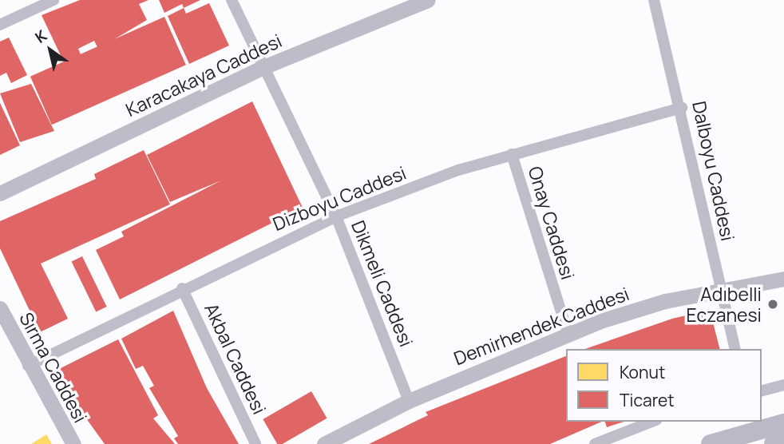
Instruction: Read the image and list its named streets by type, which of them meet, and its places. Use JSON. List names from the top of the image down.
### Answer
{
  "streets": {
    "street": [
      "Karacakaya Caddesi",
      "Dalboyu Caddesi",
      "Dizboyu Caddesi",
      "Onay Caddesi",
      "Dikmeli Caddesi",
      "Demirhendek Caddesi",
      "Akbal Caddesi",
      "Sırma Caddesi"
    ]
  },
  "crossings": [
    ["Karacakaya Caddesi", "Dikmeli Caddesi"],
    ["Dalboyu Caddesi", "Dizboyu Caddesi"],
    ["Dalboyu Caddesi", "Demirhendek Caddesi"],
    ["Dizboyu Caddesi", "Onay Caddesi"],
    ["Dizboyu Caddesi", "Dikmeli Caddesi"],
    ["Dizboyu Caddesi", "Akbal Caddesi"],
    ["Dizboyu Caddesi", "Sırma Caddesi"],
    ["Onay Caddesi", "Demirhendek Caddesi"],
    ["Dikmeli Caddesi", "Demirhendek Caddesi"]
  ],
  "places": ["Adıbelli Eczanesi"],
  "legend": ["Konut", "Ticaret"],
  "north": "top left"
}
